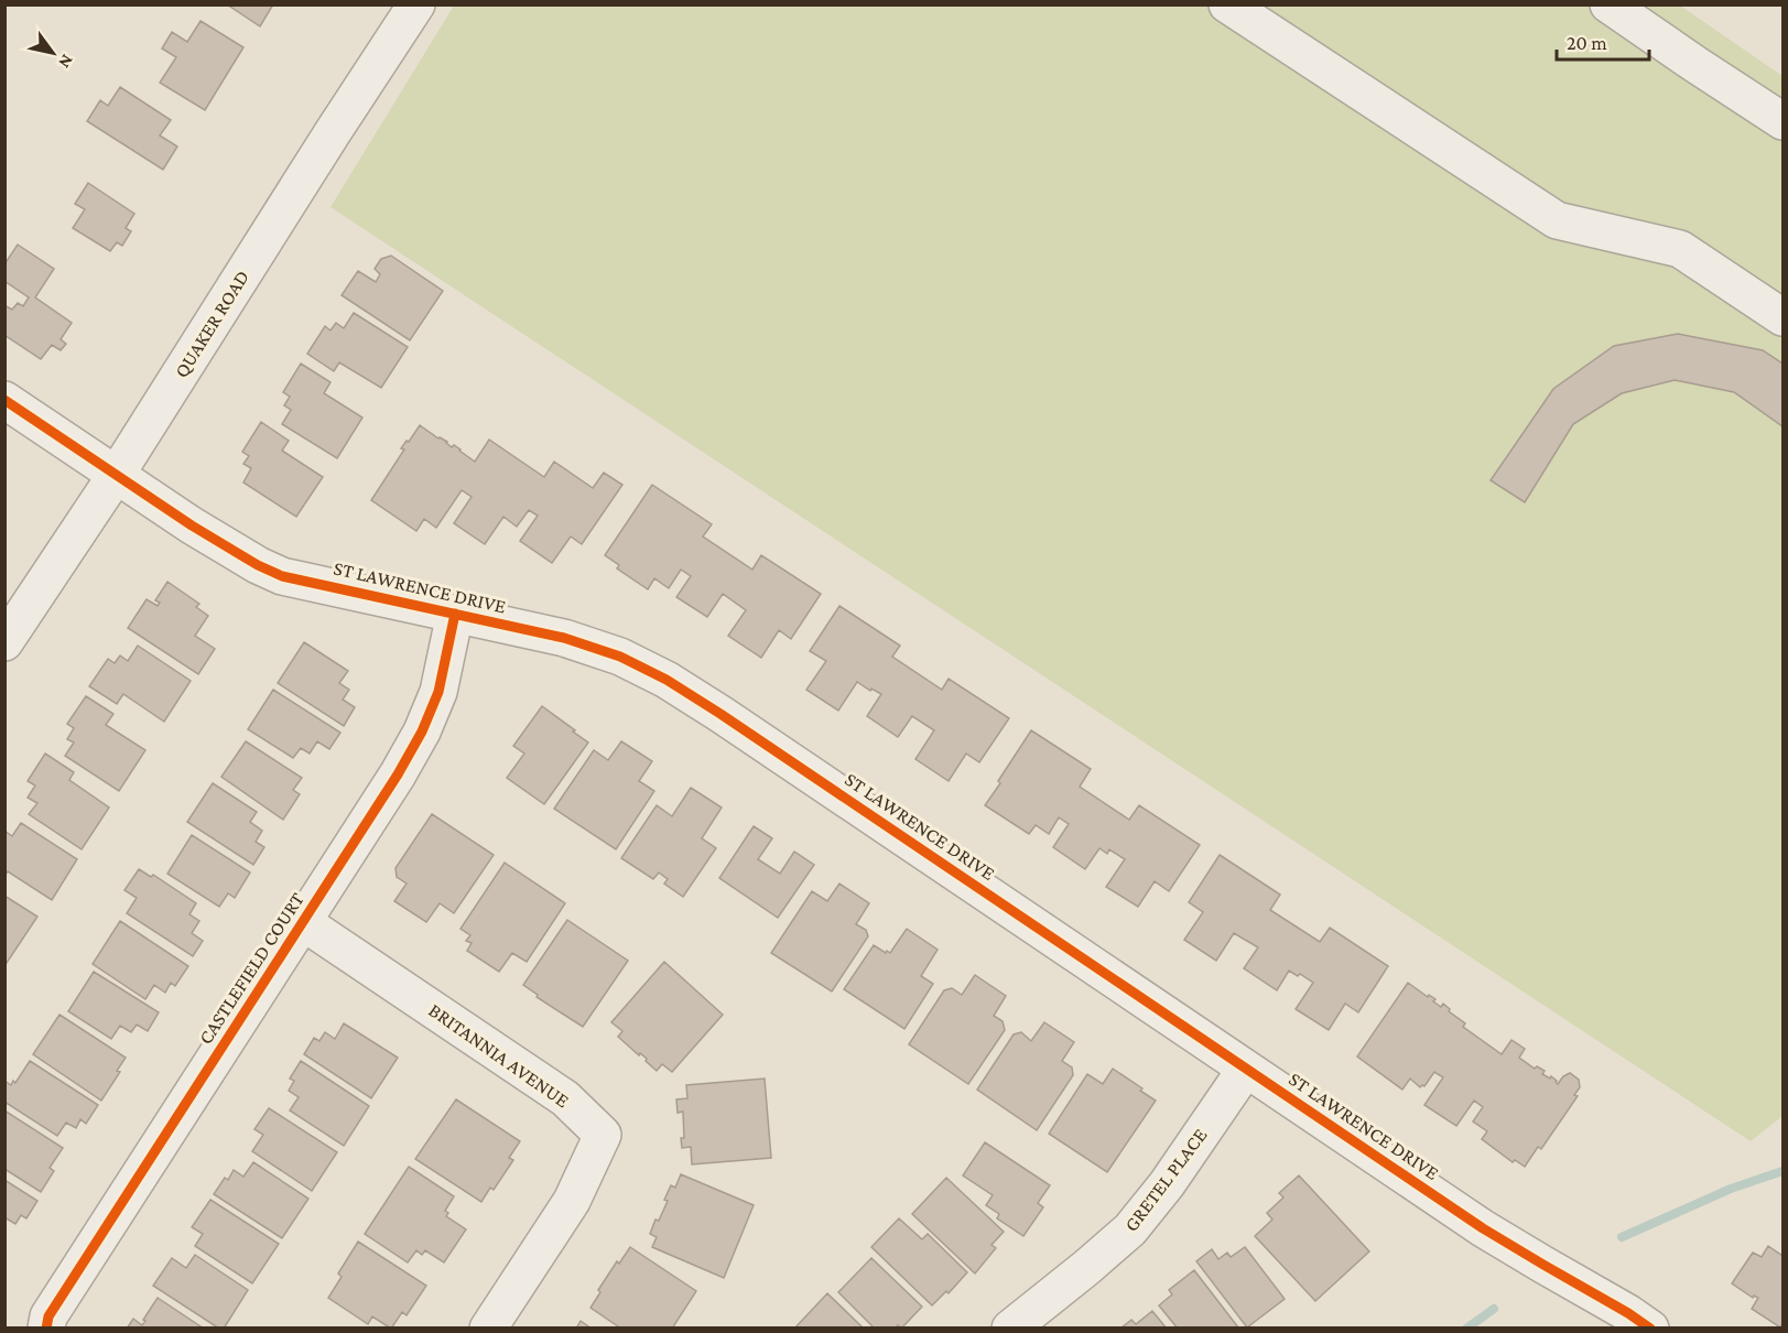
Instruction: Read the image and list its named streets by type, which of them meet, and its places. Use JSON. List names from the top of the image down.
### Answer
{
  "streets": {
    "street": [
      "QUAKER ROAD",
      "ST LAWRENCE DRIVE",
      "CASTLEFIELD COURT",
      "BRITANNIA AVENUE",
      "GRETEL PLACE"
    ]
  },
  "crossings": [
    ["QUAKER ROAD", "ST LAWRENCE DRIVE"],
    ["ST LAWRENCE DRIVE", "CASTLEFIELD COURT"],
    ["ST LAWRENCE DRIVE", "GRETEL PLACE"],
    ["CASTLEFIELD COURT", "BRITANNIA AVENUE"]
  ],
  "scale_bar": "20 m",
  "north": "bottom right"
}
